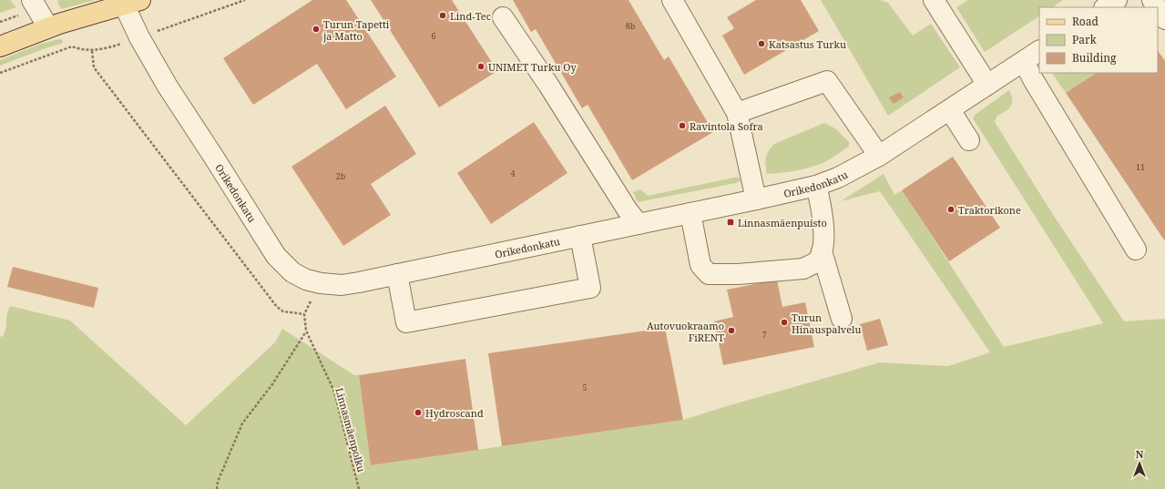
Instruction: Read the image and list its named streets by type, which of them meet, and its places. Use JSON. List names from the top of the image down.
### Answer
{
  "streets": {
    "street": ["Orikedonkatu"],
    "path": ["Linnasmäenpolku"]
  },
  "places": {
    "other": [
      "Lind-Tec",
      "Turun Tapetti ja Matto",
      "Katsastus Turku",
      "UNIMET Turku Oy",
      "Ravintola Sofra",
      "Traktorikone",
      "Turun Hinauspalvelu",
      "Autovuokraamo FiRENT",
      "Hydroscand"
    ],
    "transit": ["Linnasmäenpuisto"]
  },
  "house_numbers": [
    "8b",
    "6",
    "11",
    "4",
    "2b",
    "7",
    "5"
  ],
  "legend": ["Road", "Park", "Building"],
  "north": "top"
}
